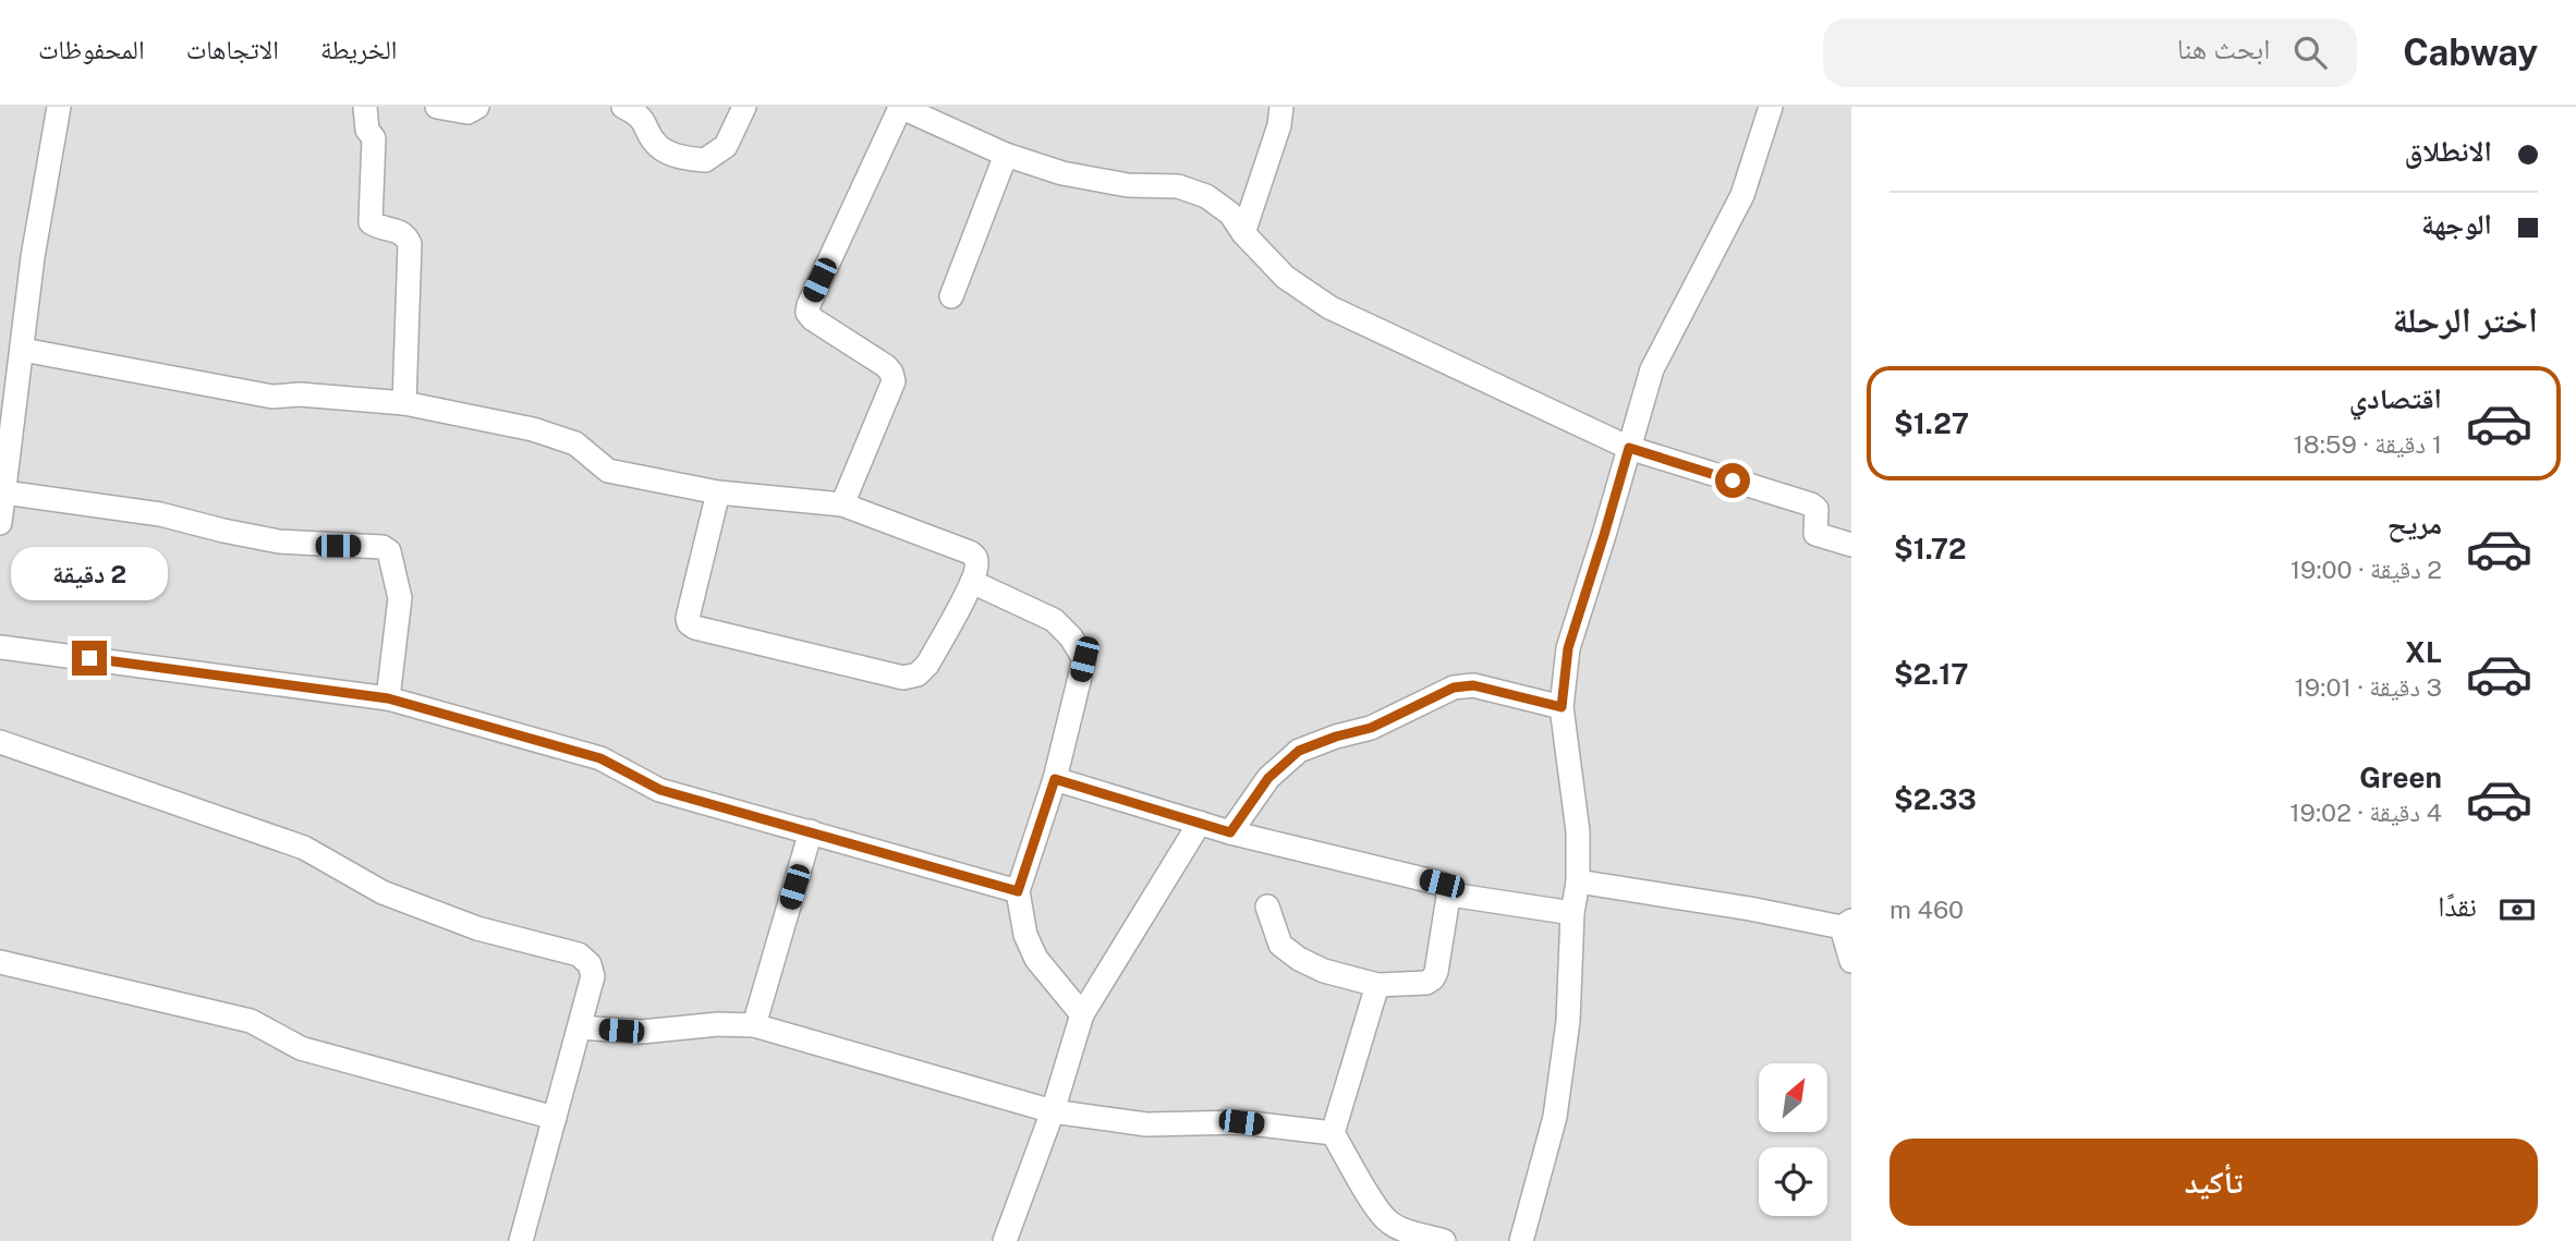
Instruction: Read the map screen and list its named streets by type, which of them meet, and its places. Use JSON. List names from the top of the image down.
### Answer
{
  "north": "top right",
  "page": {
    "header": "Cabway",
    "search": "ابحث هنا",
    "nav": ["الخريطة", "الاتجاهات", "المحفوظات"],
    "banner": ["الانطلاق", "الوجهة"],
    "heading": "اختر الرحلة",
    "list": [
      {
        "name": "اقتصادي",
        "note": "1 دقيقة · 18:59",
        "value": "$1.27"
      },
      {
        "name": "مريح",
        "note": "2 دقيقة · 19:00",
        "value": "$1.72"
      },
      {
        "name": "XL",
        "note": "3 دقيقة · 19:01",
        "value": "$2.17"
      },
      {
        "name": "Green",
        "note": "4 دقيقة · 19:02",
        "value": "$2.33"
      }
    ],
    "bubble": "2 دقيقة",
    "pay": ["نقدًا", "460 m"],
    "buttons": "تأكيد"
  }
}
